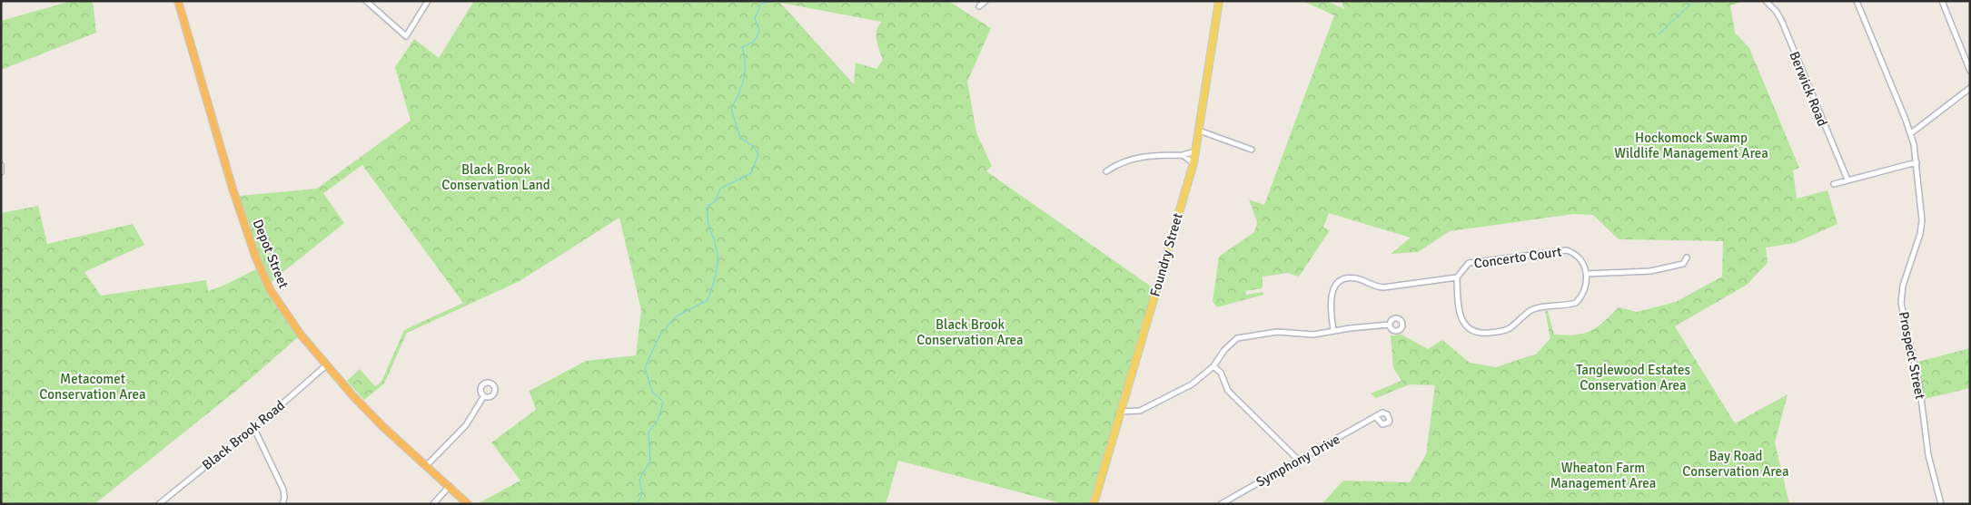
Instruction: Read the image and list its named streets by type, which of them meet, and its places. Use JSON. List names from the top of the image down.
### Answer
{
  "streets": {
    "highway": ["Depot Street"],
    "main road": ["Foundry Street"],
    "street": [
      "Berwick Road",
      "Concerto Court",
      "Prospect Street",
      "Black Brook Road",
      "Symphony Drive"
    ]
  },
  "crossings": [
    ["Depot Street", "Black Brook Road"]
  ],
  "parks": [
    "Hockomock Swamp Wildlife Management Area",
    "Black Brook Conservation Land",
    "Black Brook Conservation Area",
    "Tanglewood Estates Conservation Area",
    "Metacomet Conservation Area",
    "Bay Road Conservation Area",
    "Wheaton Farm Management Area"
  ]
}
